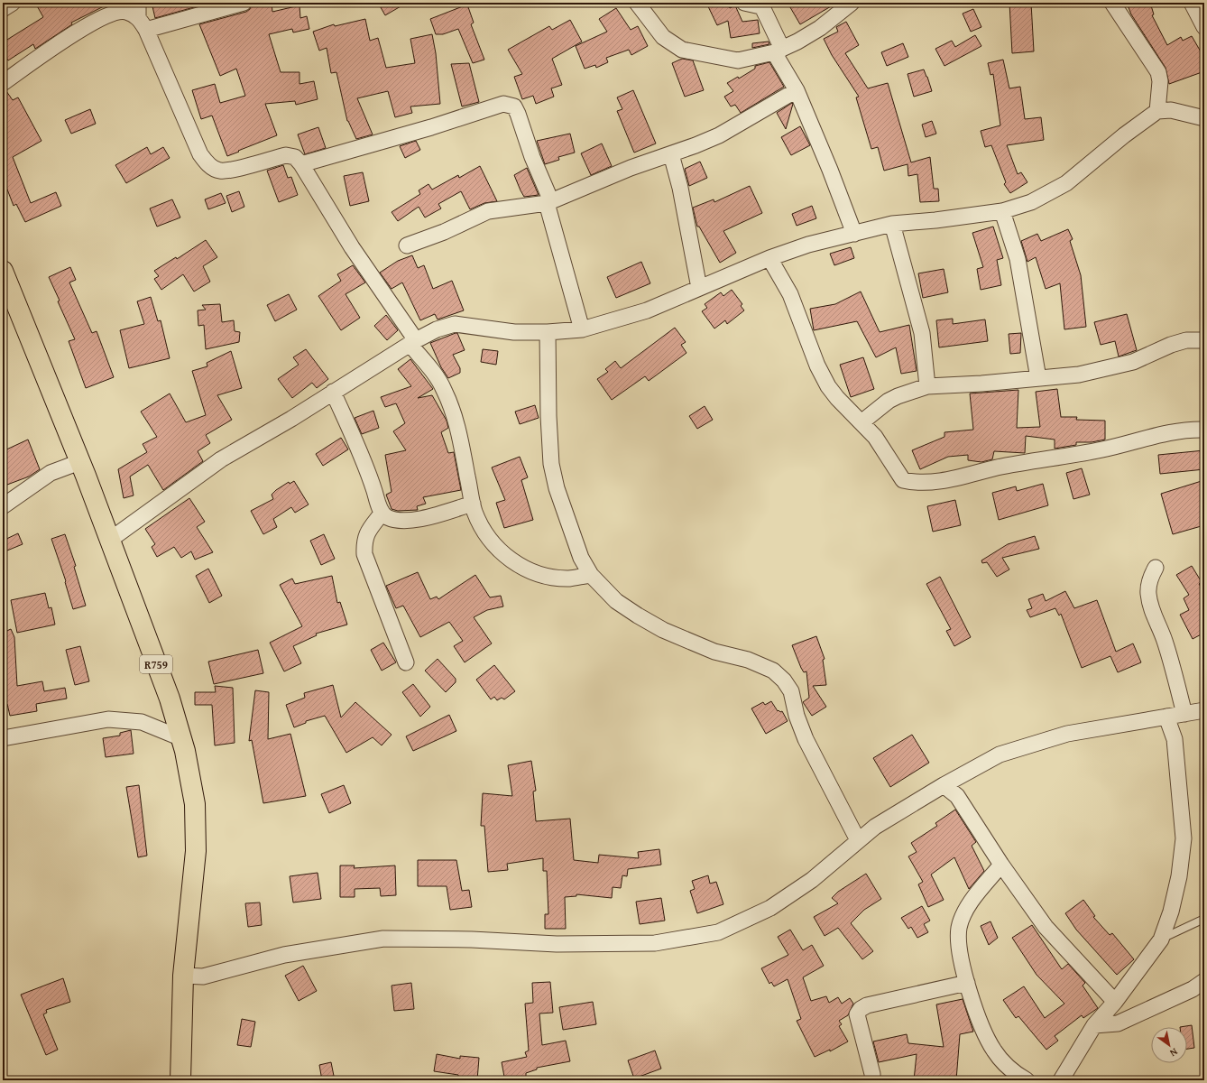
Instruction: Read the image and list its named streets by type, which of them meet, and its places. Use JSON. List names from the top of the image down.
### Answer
{
  "streets": {
    "main road": ["R759"]
  },
  "north": "bottom right"
}
